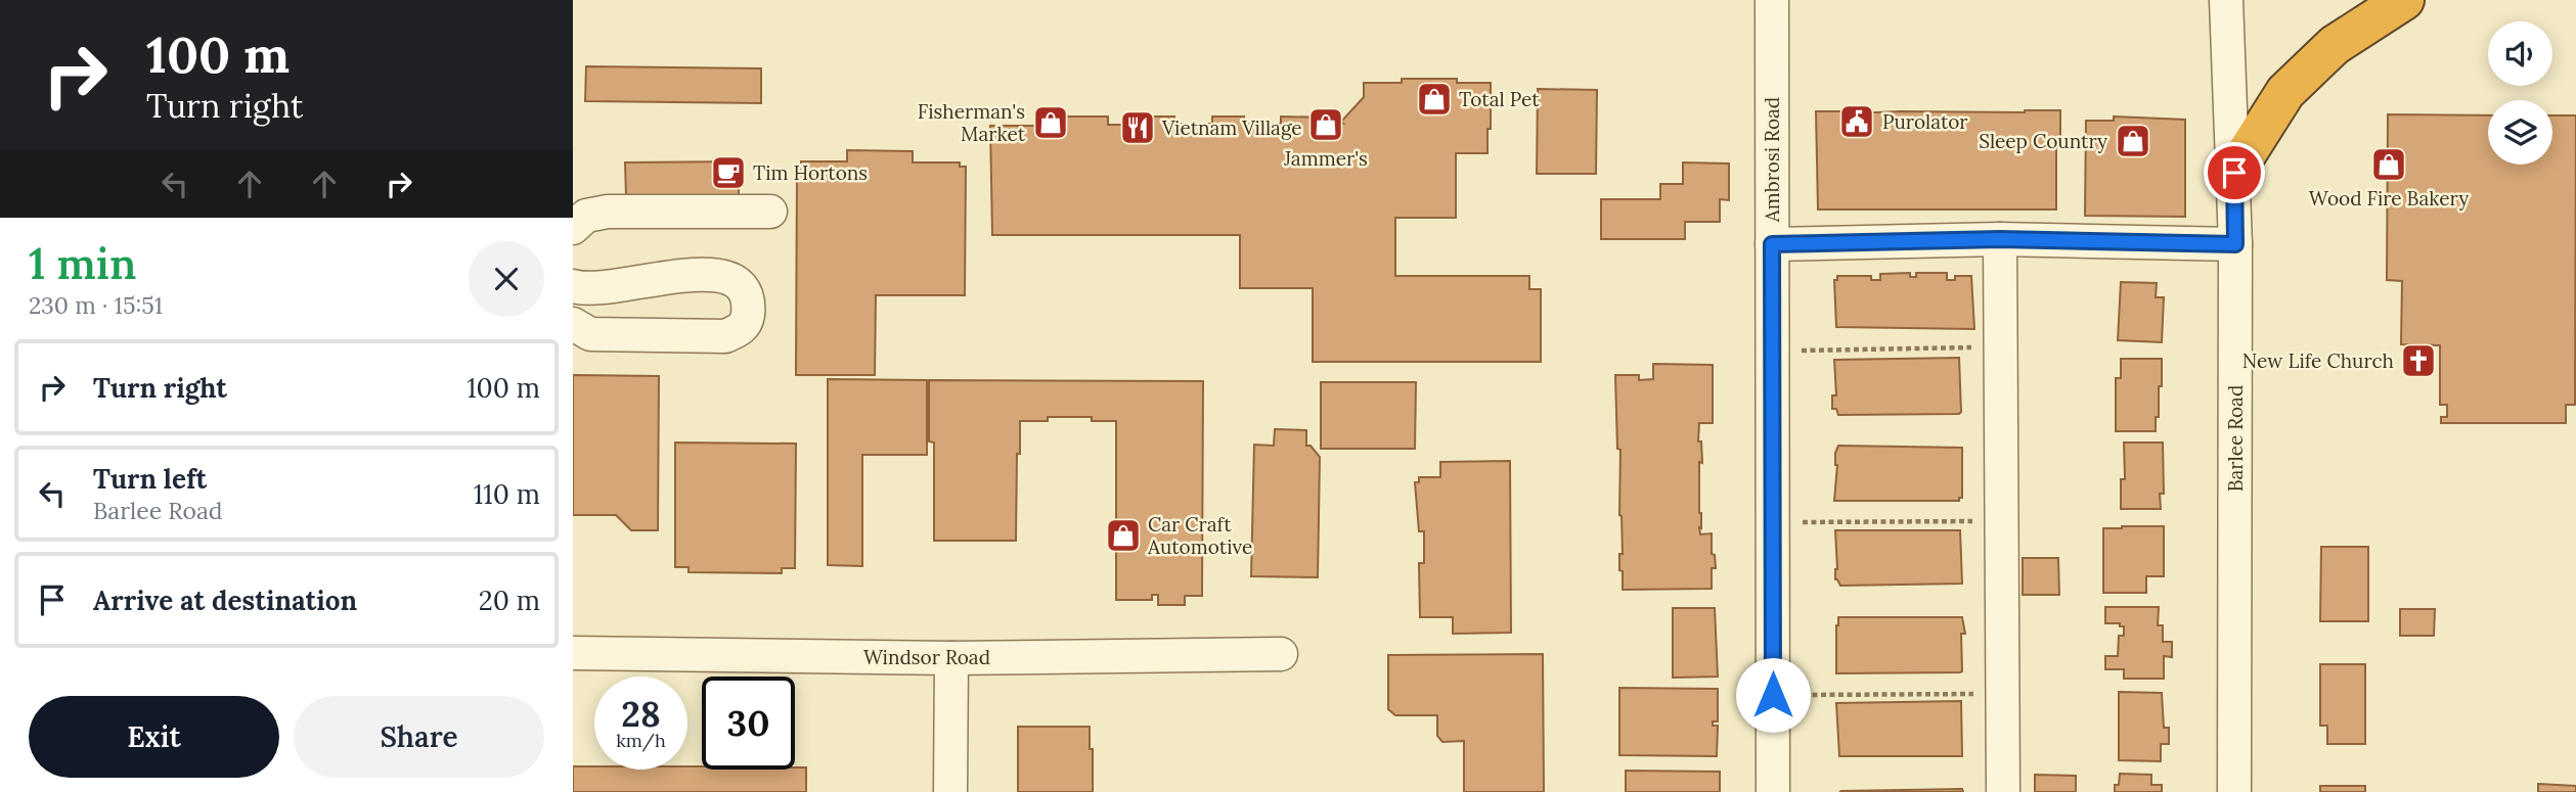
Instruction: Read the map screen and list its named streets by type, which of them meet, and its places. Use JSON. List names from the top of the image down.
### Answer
{
  "streets": {
    "street": ["Ambrosi Road", "Barlee Road", "Windsor Road"]
  },
  "places": {
    "shop": [
      "Total Pet",
      "Fisherman's Market",
      "Jammer's",
      "Sleep Country",
      "Wood Fire Bakery",
      "Car Craft Automotive"
    ],
    "public building": ["Purolator"],
    "restaurant": ["Vietnam Village"],
    "cafe": ["Tim Hortons"],
    "church": ["New Life Church"]
  },
  "page": {
    "turn": ["100 m", "Turn right"],
    "heading": ["1 min", "230 m · 15:51"],
    "list": [
      {
        "name": "Turn right",
        "value": "100 m"
      },
      {
        "name": "Turn left",
        "note": "Barlee Road",
        "value": "110 m"
      },
      {
        "name": "Arrive at destination",
        "value": "20 m"
      }
    ],
    "speed": "28 km/h",
    "limit": "30",
    "buttons": ["Exit", "Share"]
  }
}
